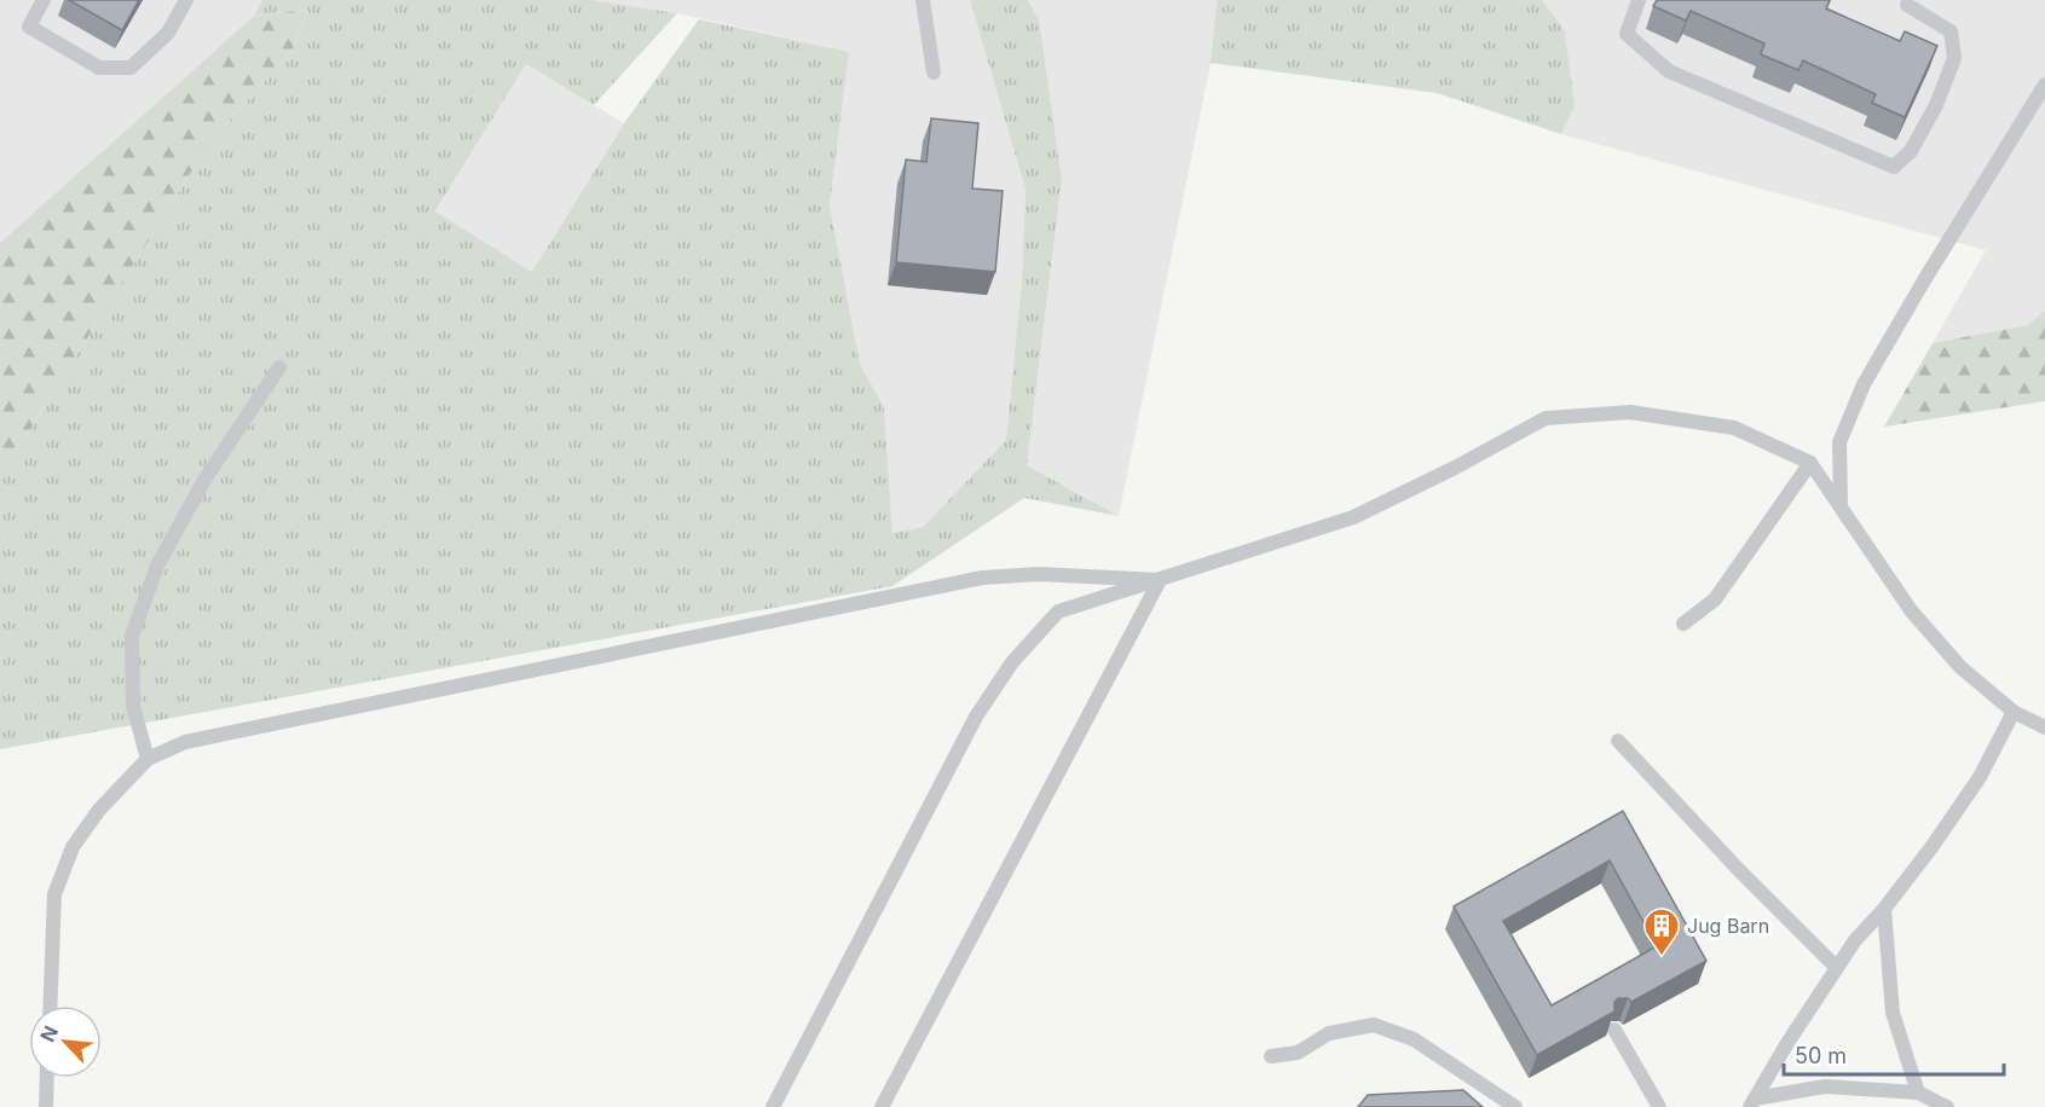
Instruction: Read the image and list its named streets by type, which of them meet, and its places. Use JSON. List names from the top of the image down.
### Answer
{
  "places": {
    "building": ["Jug Barn"]
  },
  "scale_bar": "50 m",
  "north": "top left"
}
